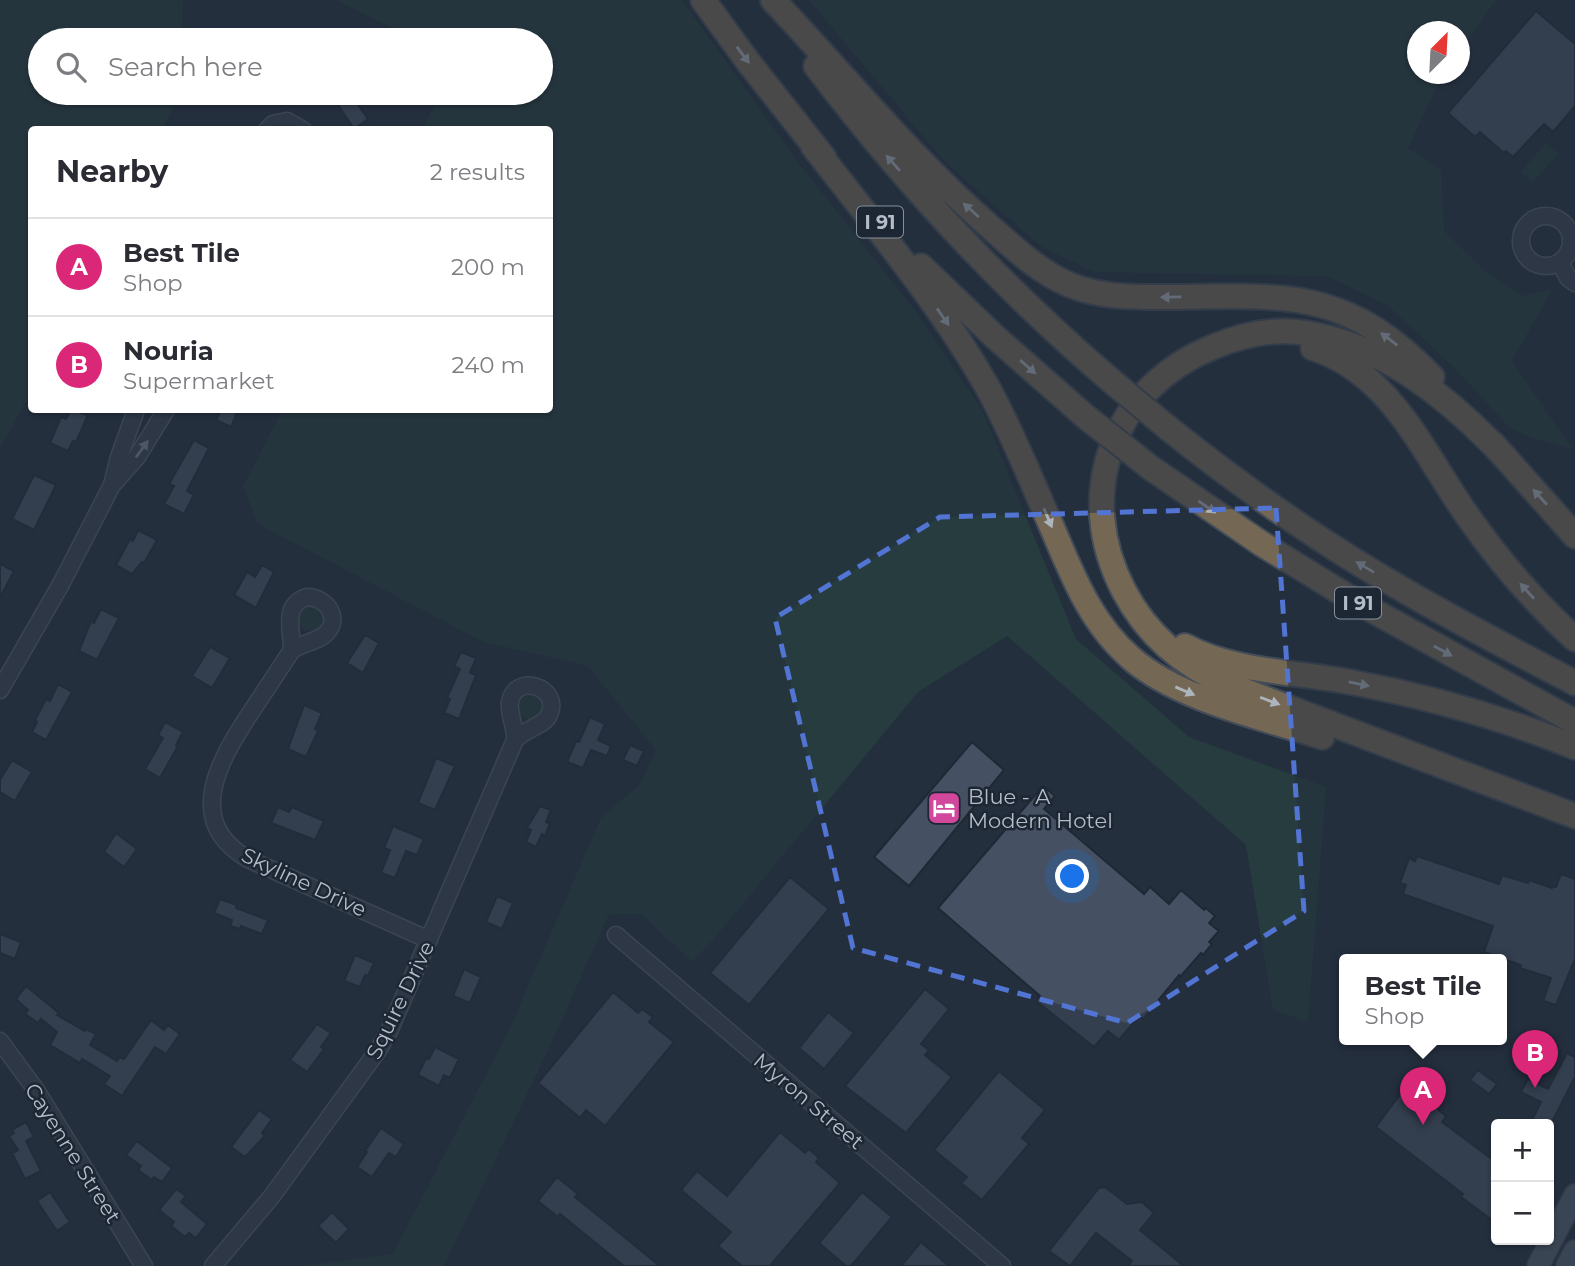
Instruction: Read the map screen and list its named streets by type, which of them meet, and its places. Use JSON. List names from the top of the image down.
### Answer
{
  "streets": {
    "highway": ["I 91"],
    "street": [
      "Skyline Drive",
      "Squire Drive",
      "Myron Street",
      "Cayenne Street"
    ]
  },
  "crossings": [
    ["Skyline Drive", "Squire Drive"]
  ],
  "places": {
    "hotel": ["Blue - A Modern Hotel"]
  },
  "north": "top right",
  "page": {
    "search": "Search here",
    "heading": ["Nearby", "2 results"],
    "list": [
      {
        "mark": "A",
        "name": "Best Tile",
        "note": "Shop",
        "value": "200 m"
      },
      {
        "mark": "B",
        "name": "Nouria",
        "note": "Supermarket",
        "value": "240 m"
      }
    ],
    "popup": ["Best Tile", "Shop"],
    "pins": ["B", "A"],
    "map_buttons": ["+", "−"]
  }
}
